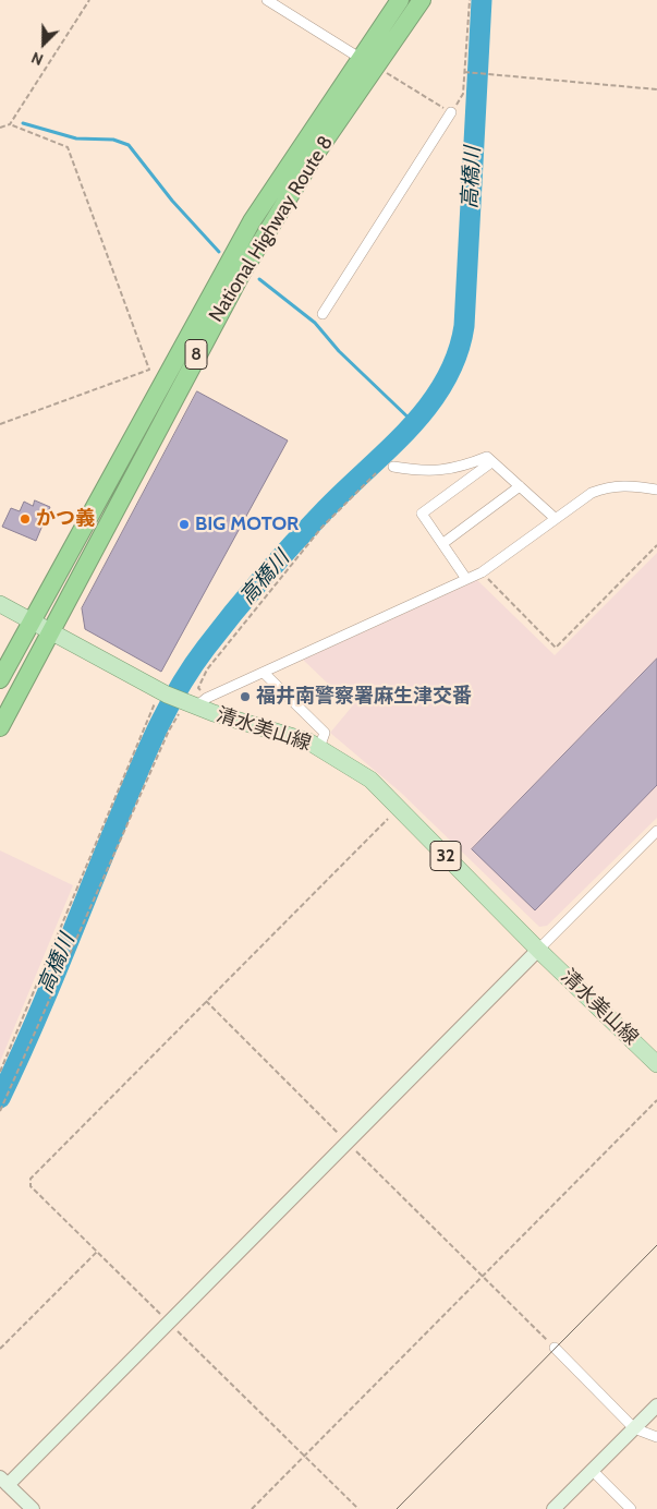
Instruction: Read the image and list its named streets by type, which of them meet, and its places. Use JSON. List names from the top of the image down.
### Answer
{
  "streets": {
    "highway": ["National Highway Route 8", "8"],
    "main road": ["清水美山線", "32"]
  },
  "crossings": [
    ["National Highway Route 8", "清水美山線"]
  ],
  "water": ["高橋川"],
  "places": ["かつ義", "BIG MOTOR", "福井南警察署麻生津交番"],
  "north": "bottom left"
}
